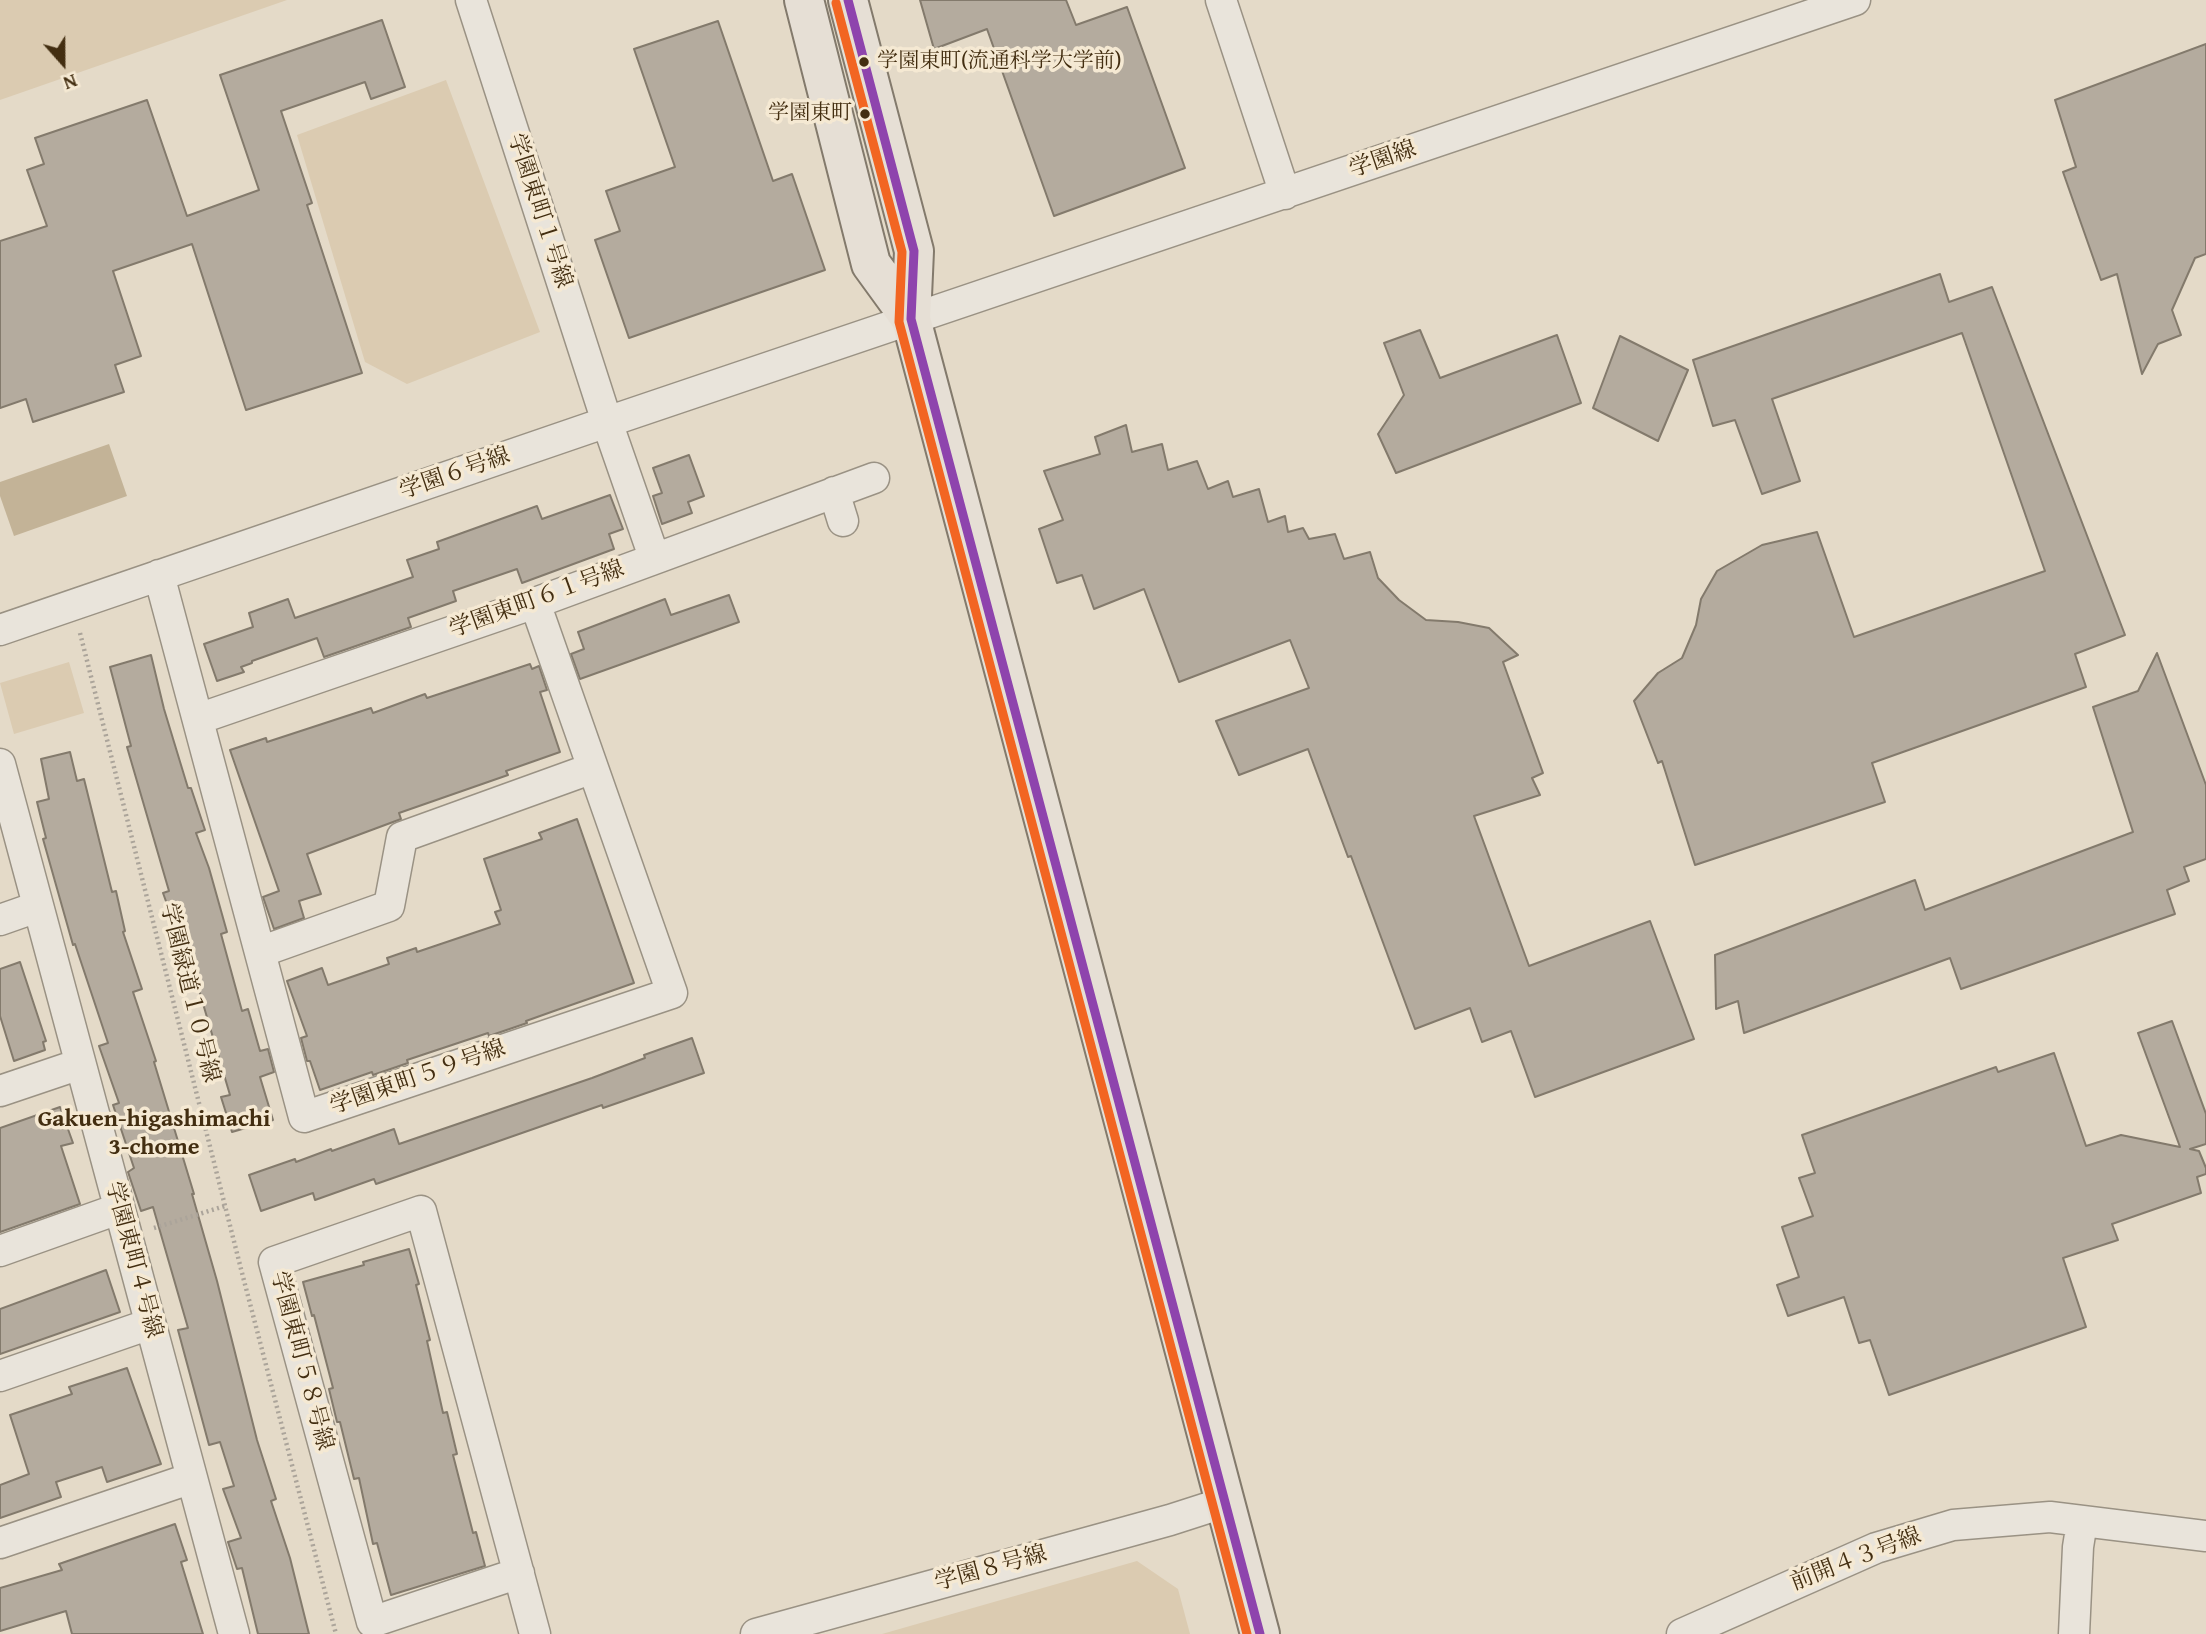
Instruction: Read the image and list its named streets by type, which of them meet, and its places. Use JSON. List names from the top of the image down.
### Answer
{
  "streets": {
    "street": [
      "学園線",
      "学園東町１号線",
      "学園６号線",
      "学園東町６１号線",
      "学園東町５９号線",
      "学園東町４号線",
      "学園東町５８号線",
      "前開４３号線",
      "学園８号線"
    ],
    "path": ["学園緑道１０号線"]
  },
  "crossings": [
    ["学園線", "学園６号線"],
    ["学園東町１号線", "学園６号線"],
    ["学園東町１号線", "学園東町６１号線"],
    ["学園６号線", "学園緑道１０号線"],
    ["学園６号線", "学園東町５９号線"],
    ["学園東町６１号線", "学園東町５９号線"]
  ],
  "districts": ["Gakuen-higashimachi 3-chome"],
  "places": ["学園東町(流通科学大学前)", "学園東町"],
  "north": "bottom"
}
